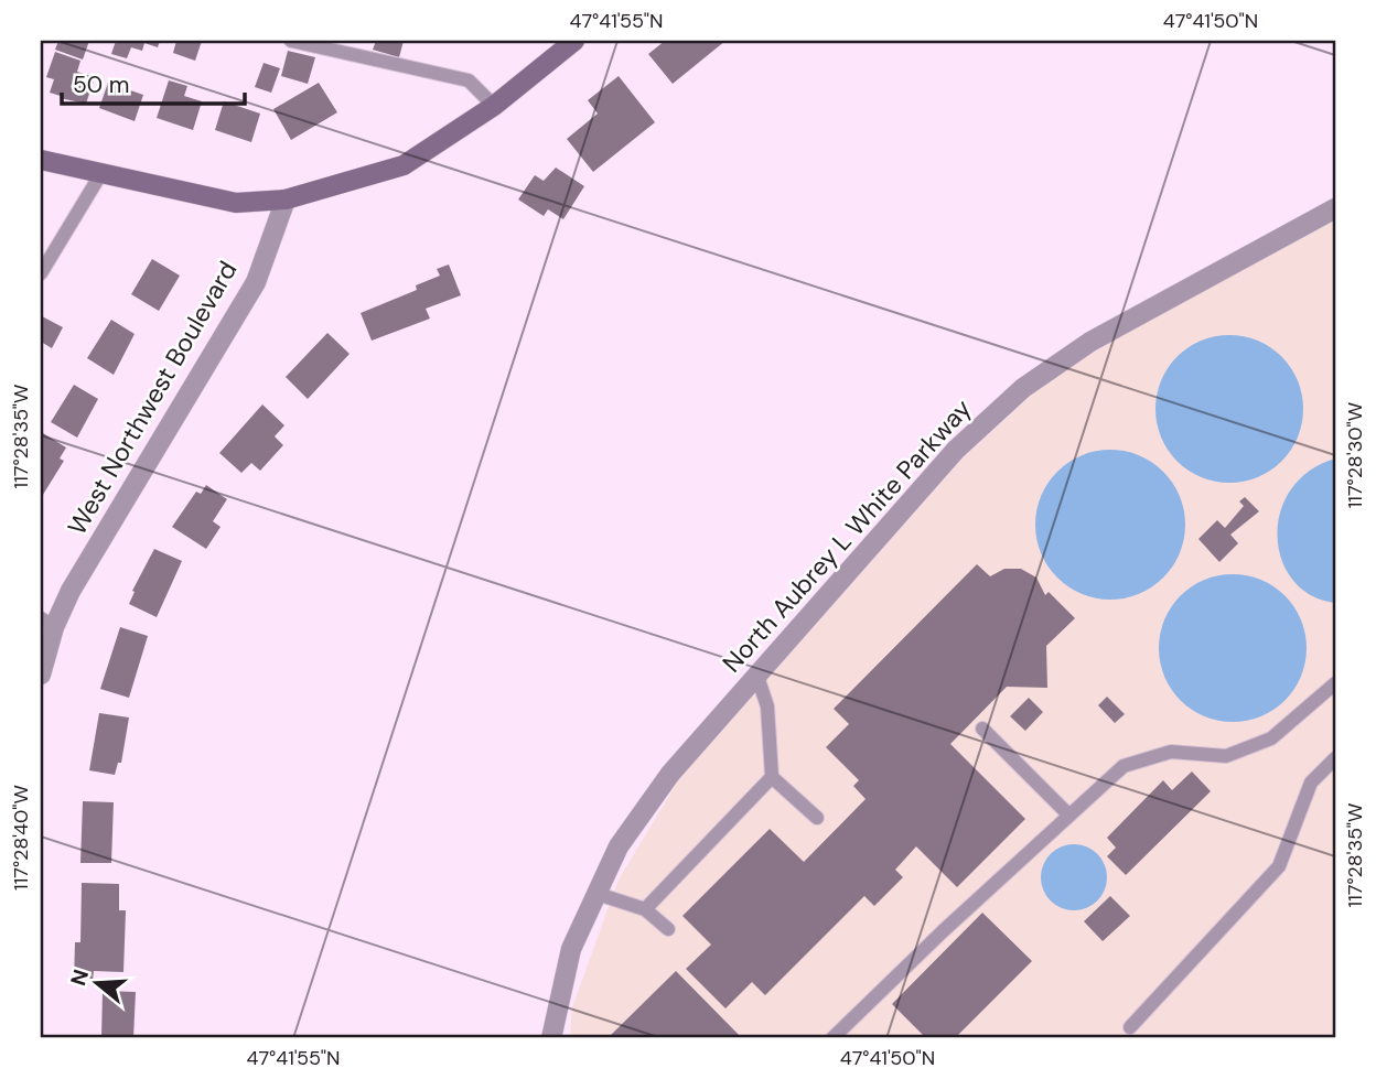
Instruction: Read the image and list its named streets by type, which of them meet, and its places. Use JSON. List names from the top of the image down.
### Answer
{
  "streets": {
    "street": ["West Northwest Boulevard", "North Aubrey L White Parkway"]
  },
  "scale_bar": "50 m",
  "north": "left",
  "coordinates": [
    "47°41'55\"N",
    "47°41'50\"N",
    "117°28'35\"W",
    "117°28'30\"W",
    "117°28'40\"W"
  ]
}
